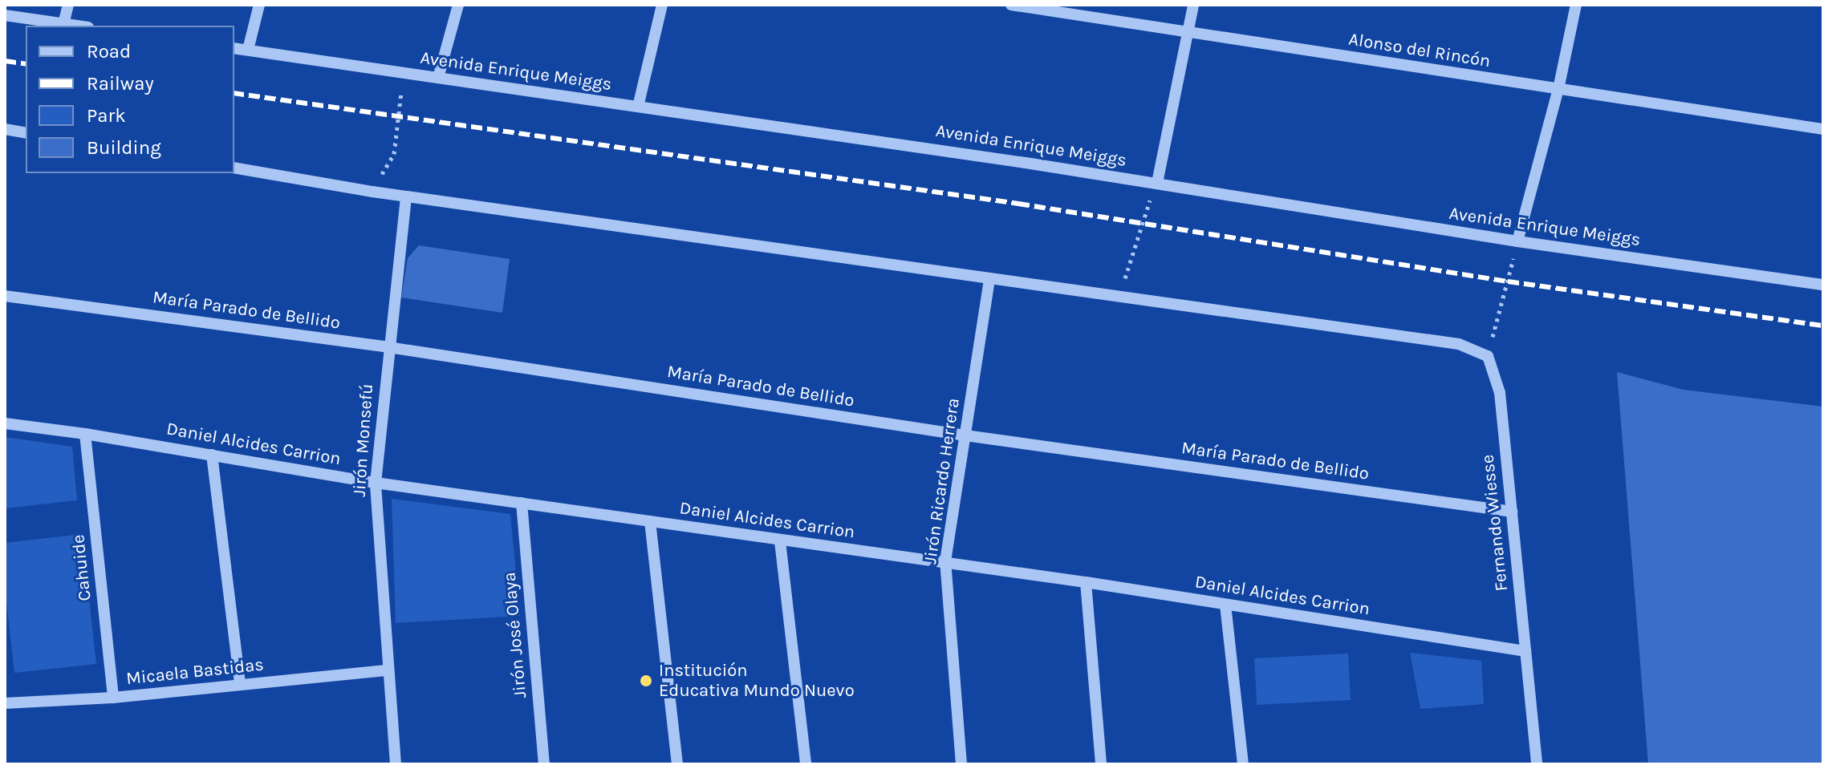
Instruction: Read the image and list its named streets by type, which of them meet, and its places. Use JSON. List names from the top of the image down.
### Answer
{
  "streets": {
    "street": [
      "Alonso del Rincón",
      "Avenida Enrique Meiggs",
      "María Parado de Bellido",
      "Jirón Monsefú",
      "Daniel Alcides Carrion",
      "Jirón Ricardo Herrera",
      "Fernando Wiesse",
      "Cahuide",
      "Jirón José Olaya",
      "Micaela Bastidas"
    ]
  },
  "crossings": [
    ["María Parado de Bellido", "Jirón Monsefú"],
    ["María Parado de Bellido", "Jirón Ricardo Herrera"],
    ["María Parado de Bellido", "Fernando Wiesse"],
    ["Jirón Monsefú", "Daniel Alcides Carrion"],
    ["Jirón Monsefú", "Micaela Bastidas"],
    ["Daniel Alcides Carrion", "Jirón Ricardo Herrera"],
    ["Daniel Alcides Carrion", "Fernando Wiesse"],
    ["Daniel Alcides Carrion", "Cahuide"],
    ["Daniel Alcides Carrion", "Jirón José Olaya"],
    ["Cahuide", "Micaela Bastidas"]
  ],
  "places": ["Institución Educativa Mundo Nuevo"],
  "legend": [
    "Road",
    "Railway",
    "Park",
    "Building"
  ]
}
